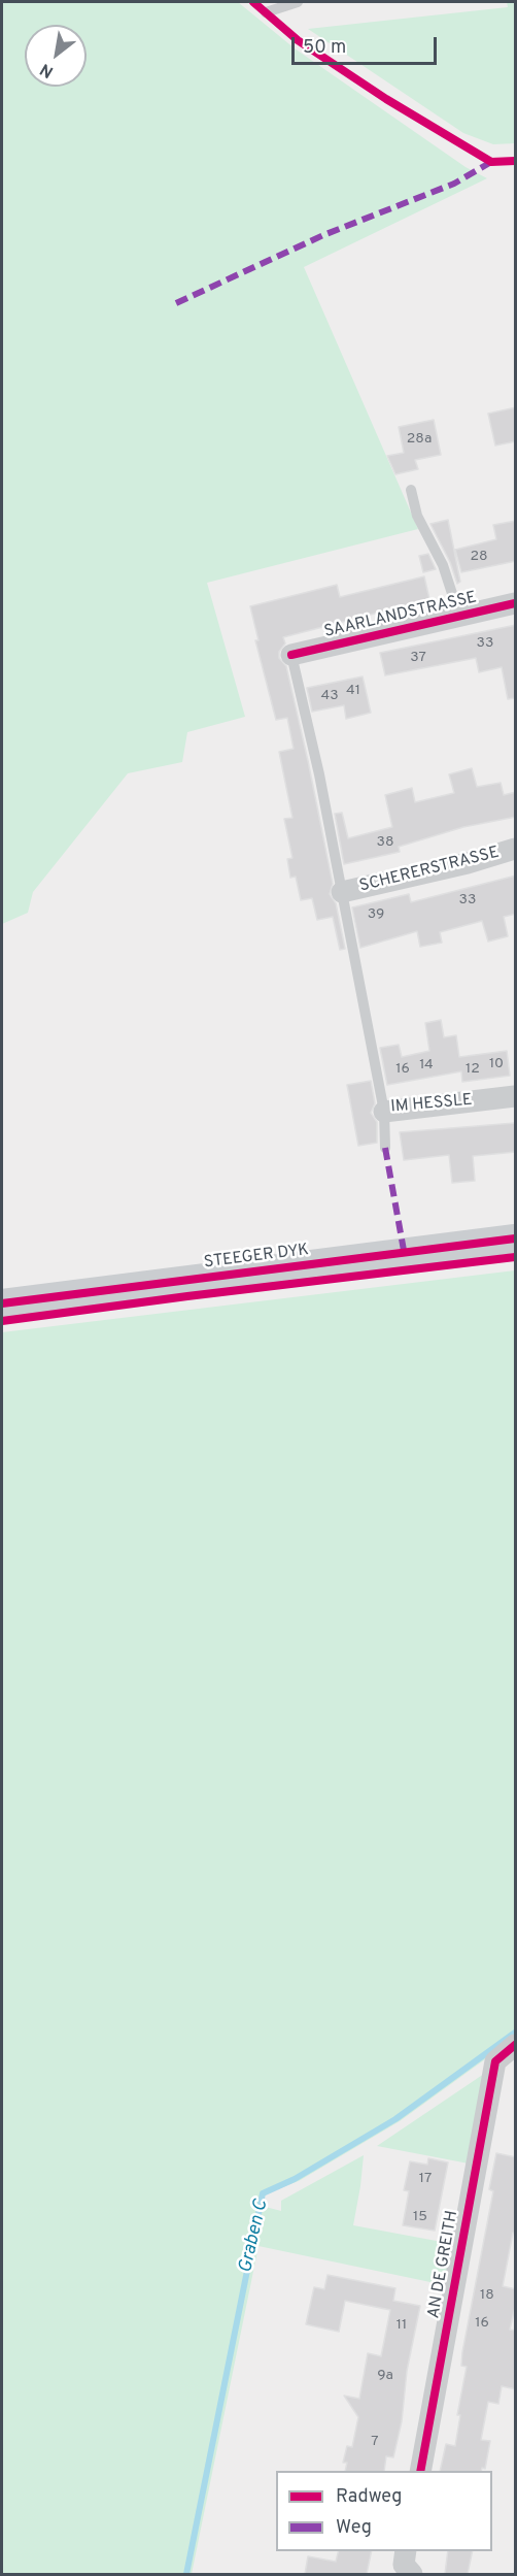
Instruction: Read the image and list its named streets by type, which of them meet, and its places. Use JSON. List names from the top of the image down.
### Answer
{
  "streets": {
    "street": [
      "SAARLANDSTRASSE",
      "SCHERERSTRASSE",
      "IM HESSLE",
      "STEEGER DYK",
      "AN DE GREITH"
    ]
  },
  "crossings": [
    ["SAARLANDSTRASSE", "SCHERERSTRASSE"],
    ["SCHERERSTRASSE", "IM HESSLE"]
  ],
  "water": ["Graben C"],
  "house_numbers": [
    "28a",
    "28",
    "33",
    "37",
    "41",
    "43",
    "38",
    "33",
    "39",
    "10",
    "14",
    "16",
    "12",
    "17",
    "15",
    "18",
    "16",
    "11",
    "9a",
    "7"
  ],
  "legend": ["Radweg", "Weg"],
  "scale_bar": "50 m",
  "north": "bottom left"
}
